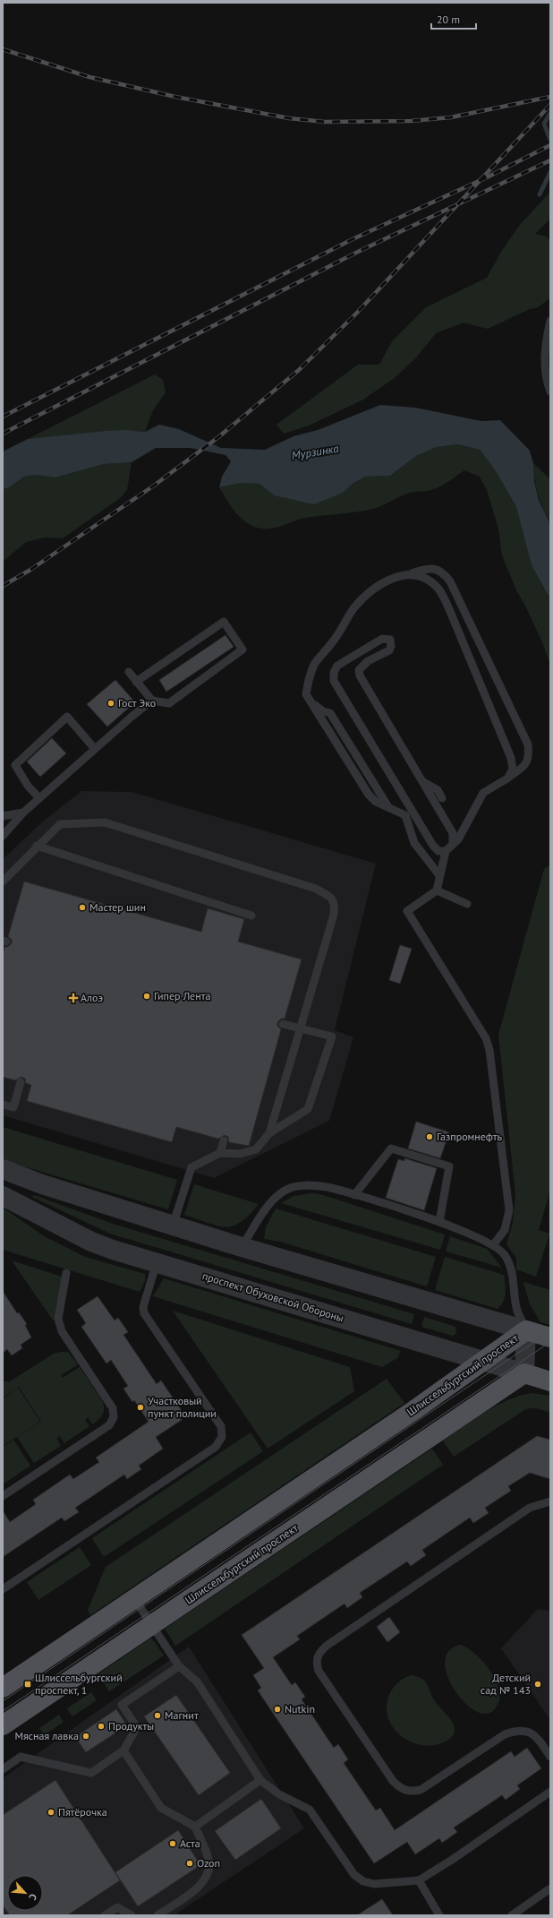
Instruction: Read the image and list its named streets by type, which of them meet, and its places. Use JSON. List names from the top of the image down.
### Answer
{
  "streets": {
    "main road": ["проспект Обуховской Обороны", "Шлиссельбургский проспект"]
  },
  "crossings": [
    ["проспект Обуховской Обороны", "Шлиссельбургский проспект"]
  ],
  "water": ["Мурзинка"],
  "places": {
    "other": [
      "Гост Эко",
      "Мастер шин",
      "Гипер Лента",
      "Газпромнефть",
      "Участковый пункт полиции",
      "Детский сад № 143",
      "Nutkin",
      "Магнит",
      "Продукты",
      "Мясная лавка",
      "Пятёрочка",
      "Аста",
      "Ozon"
    ],
    "health": ["Алоэ"],
    "transit": ["Шлиссельбургский проспект, 1"]
  },
  "scale_bar": "20 m",
  "north": "bottom right"
}
